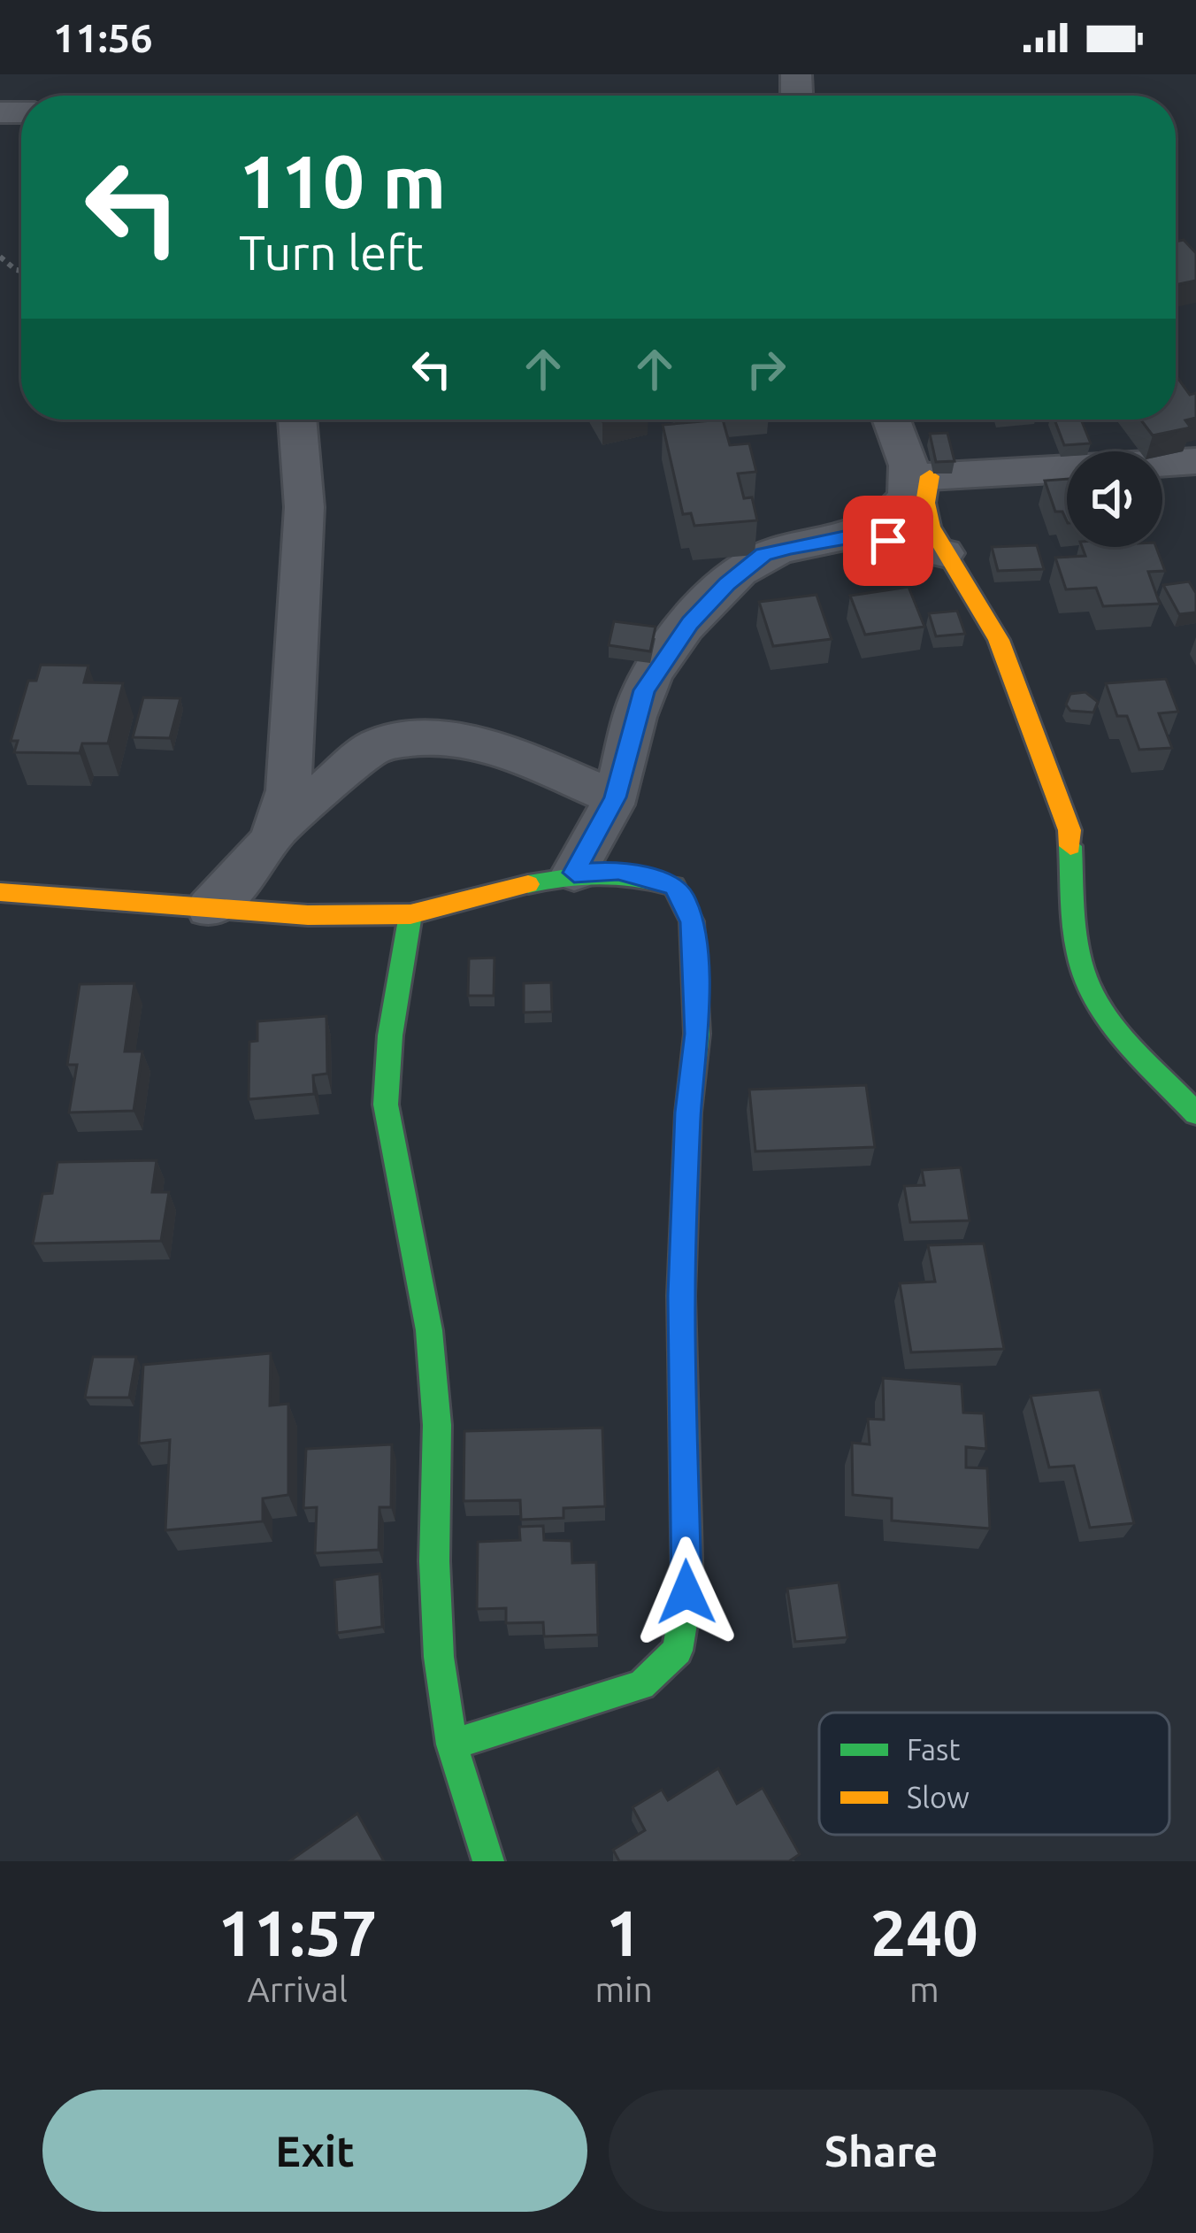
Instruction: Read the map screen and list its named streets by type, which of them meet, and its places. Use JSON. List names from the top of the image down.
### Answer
{
  "legend": ["Fast", "Slow"],
  "page": {
    "status": "11:56",
    "turn": ["110 m", "Turn left"],
    "eta": [
      "11:57",
      "Arrival",
      "1",
      "min",
      "240",
      "m"
    ],
    "buttons": ["Exit", "Share"]
  }
}
